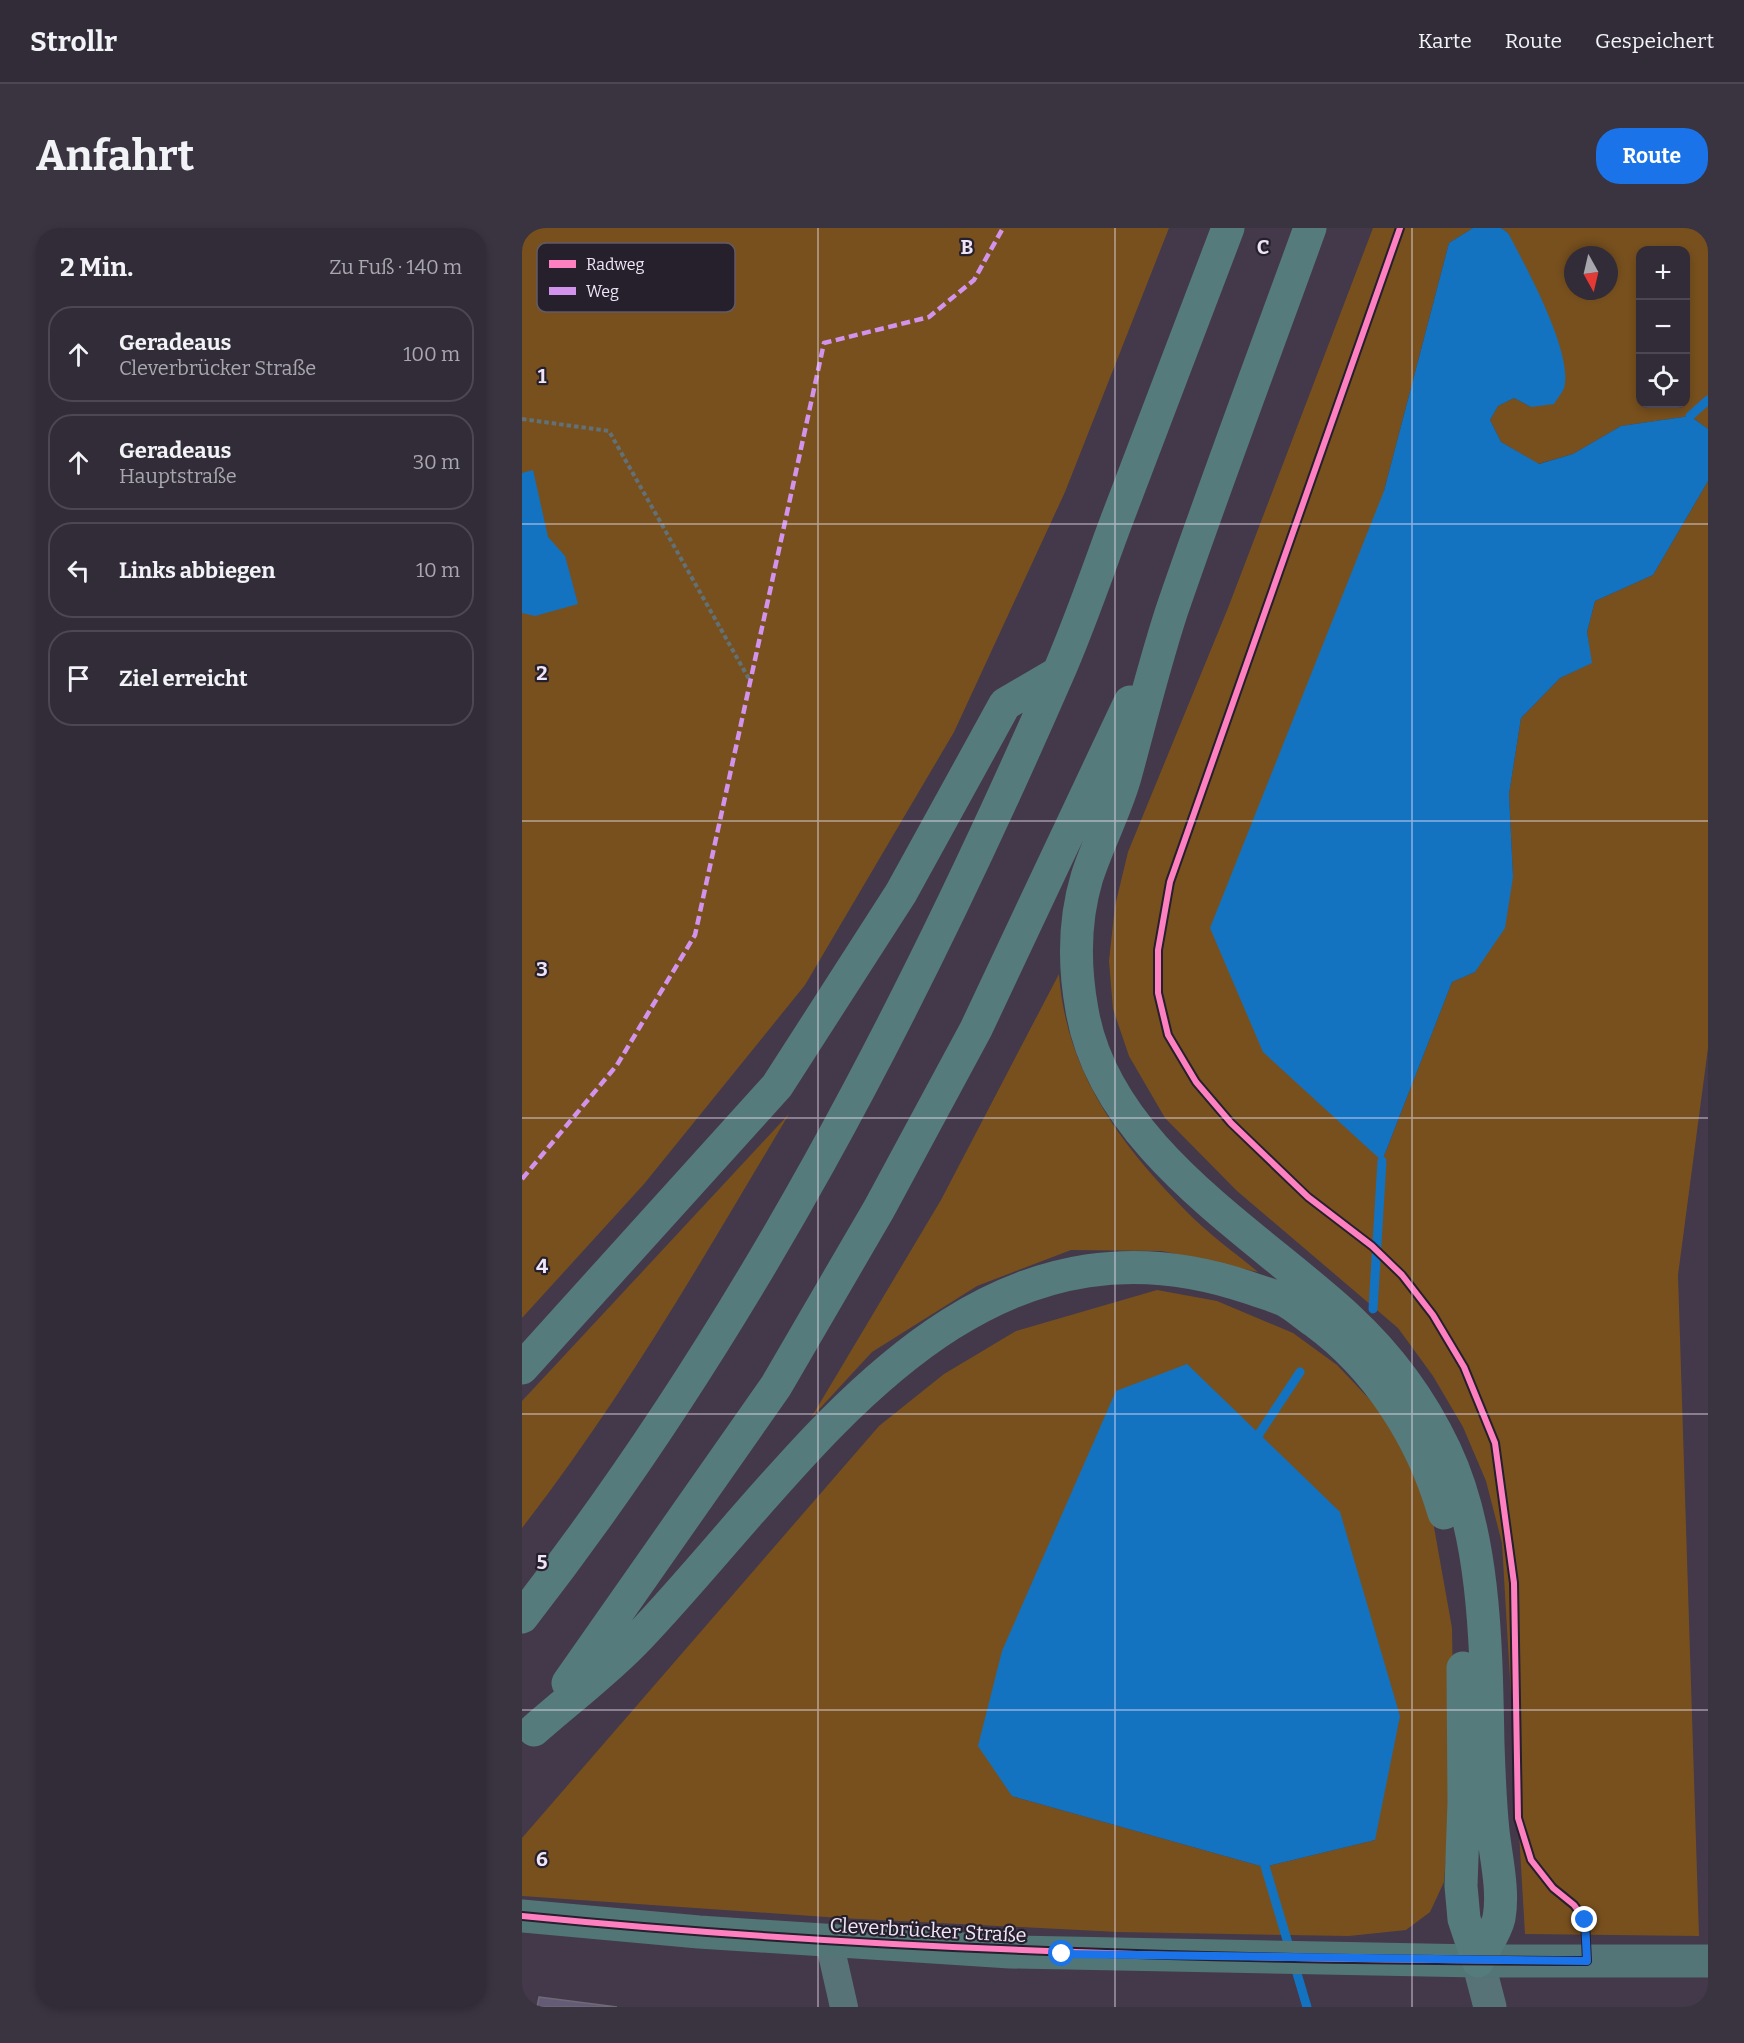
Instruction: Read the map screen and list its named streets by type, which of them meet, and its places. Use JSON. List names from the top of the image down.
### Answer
{
  "streets": {
    "main road": ["Cleverbrücker Straße"]
  },
  "legend": ["Radweg", "Weg"],
  "north": "bottom",
  "page": {
    "header": "Strollr",
    "nav": ["Karte", "Route", "Gespeichert"],
    "buttons": "Route",
    "title": "Anfahrt",
    "heading": ["2 Min.", "Zu Fuß · 140 m"],
    "map_buttons": ["+", "−"],
    "list": [
      ["Geradeaus", "Cleverbrücker Straße", "100 m"],
      ["Geradeaus", "Hauptstraße", "30 m"],
      ["Links abbiegen", "10 m"],
      "Ziel erreicht"
    ]
  },
  "grid": {
    "columns": ["B", "C"],
    "rows": [
      "1",
      "2",
      "3",
      "4",
      "5",
      "6"
    ]
  }
}
